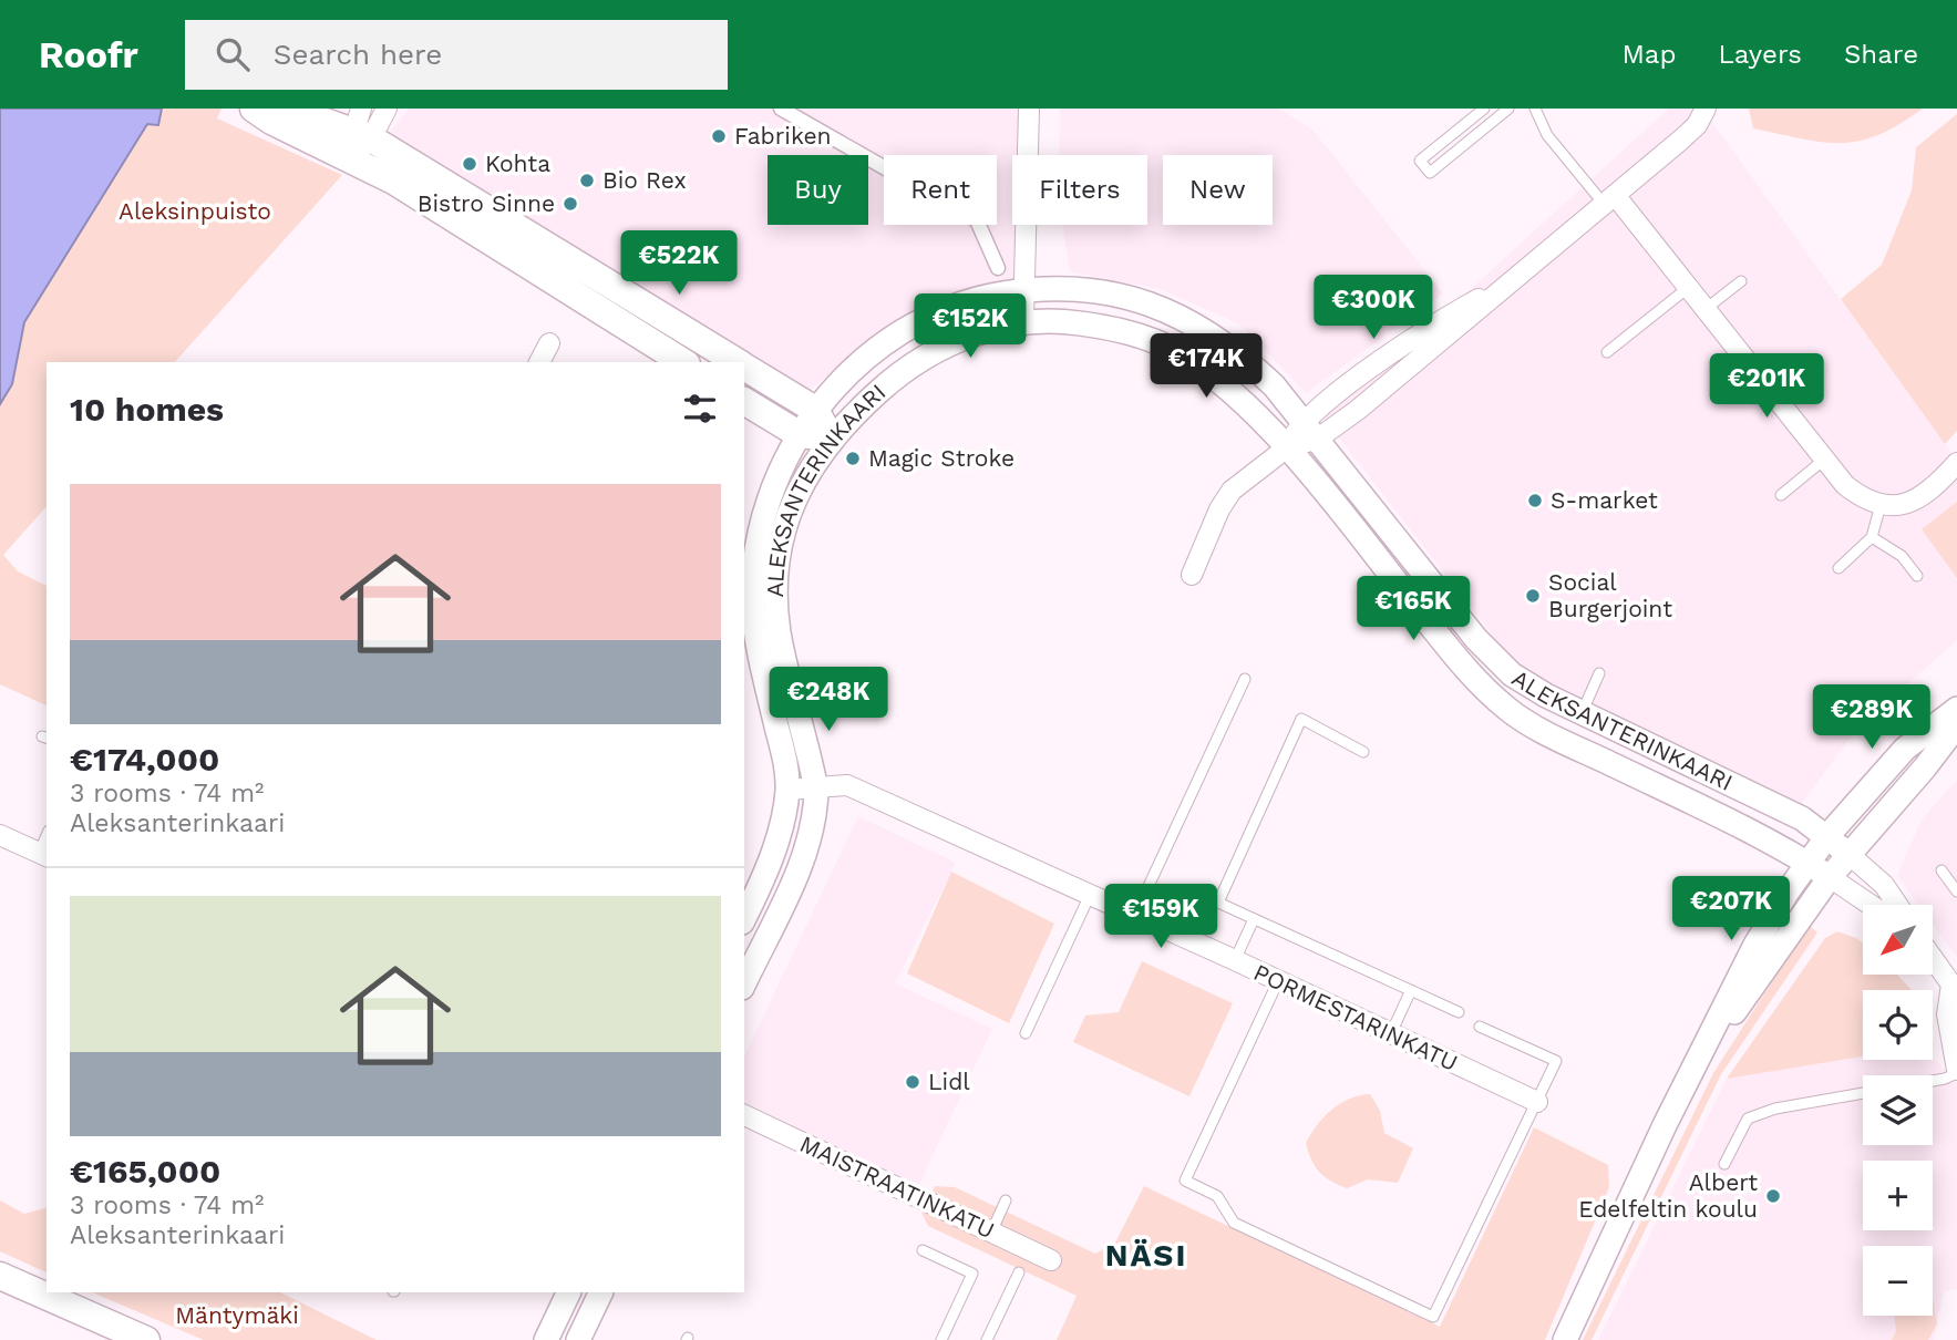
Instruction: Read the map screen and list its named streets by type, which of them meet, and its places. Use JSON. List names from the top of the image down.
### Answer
{
  "streets": {
    "street": ["ALEKSANTERINKAARI", "PORMESTARINKATU", "MAISTRAATINKATU"]
  },
  "crossings": [
    ["ALEKSANTERINKAARI", "PORMESTARINKATU"]
  ],
  "districts": ["NÄSI"],
  "parks": ["Aleksinpuisto", "Mäntymäki"],
  "places": [
    "Fabriken",
    "Kohta",
    "Bio Rex",
    "Bistro Sinne",
    "Magic Stroke",
    "S-market",
    "Social Burgerjoint",
    "Lidl",
    "Albert Edelfeltin koulu"
  ],
  "north": "bottom left",
  "page": {
    "header": "Roofr",
    "search": "Search here",
    "nav": ["Map", "Layers", "Share"],
    "chip": [
      "Buy",
      "Rent",
      "Filters",
      "New"
    ],
    "price": [
      "€522K",
      "€300K",
      "€152K",
      "€174K",
      "€201K",
      "€165K",
      "€248K",
      "€289K",
      "€207K",
      "€159K"
    ],
    "heading": "10 homes",
    "list": [
      {
        "name": "€174,000",
        "note": "3 rooms · 74 m² · Aleksanterinkaari"
      },
      {
        "name": "€165,000",
        "note": "3 rooms · 74 m² · Aleksanterinkaari"
      }
    ],
    "map_buttons": ["+", "−"]
  }
}
